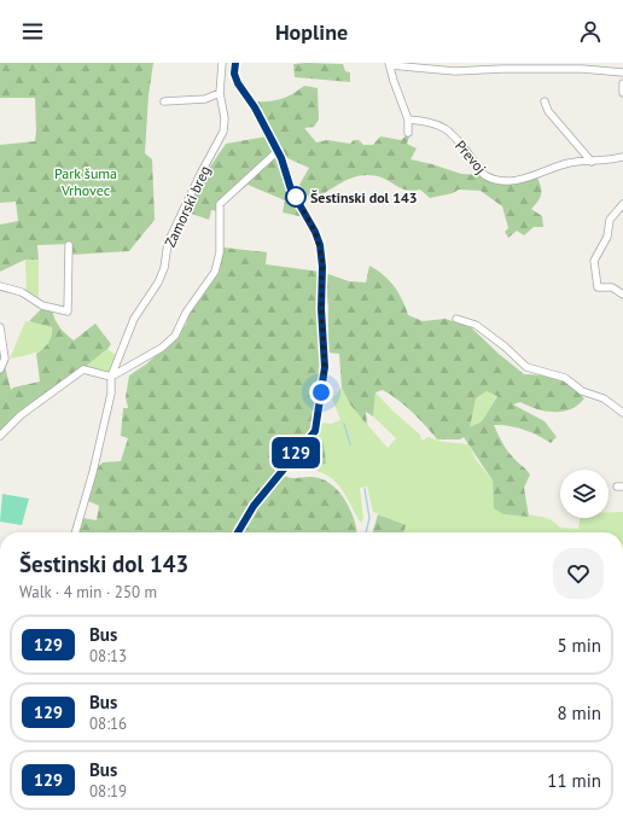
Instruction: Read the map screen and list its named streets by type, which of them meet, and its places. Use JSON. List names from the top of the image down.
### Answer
{
  "streets": {
    "street": ["Prevoj", "Zamorski breg"]
  },
  "parks": ["Park šuma Vrhovec"],
  "places": ["Šestinski dol 143"],
  "lines": ["bus line 129"],
  "page": {
    "header": "Hopline",
    "on_map": "129",
    "heading": ["Šestinski dol 143", "Walk · 4 min · 250 m"],
    "list": [
      {
        "mark": "129",
        "name": "Bus",
        "note": "08:13",
        "value": "5 min"
      },
      {
        "mark": "129",
        "name": "Bus",
        "note": "08:16",
        "value": "8 min"
      },
      {
        "mark": "129",
        "name": "Bus",
        "note": "08:19",
        "value": "11 min"
      }
    ]
  }
}
